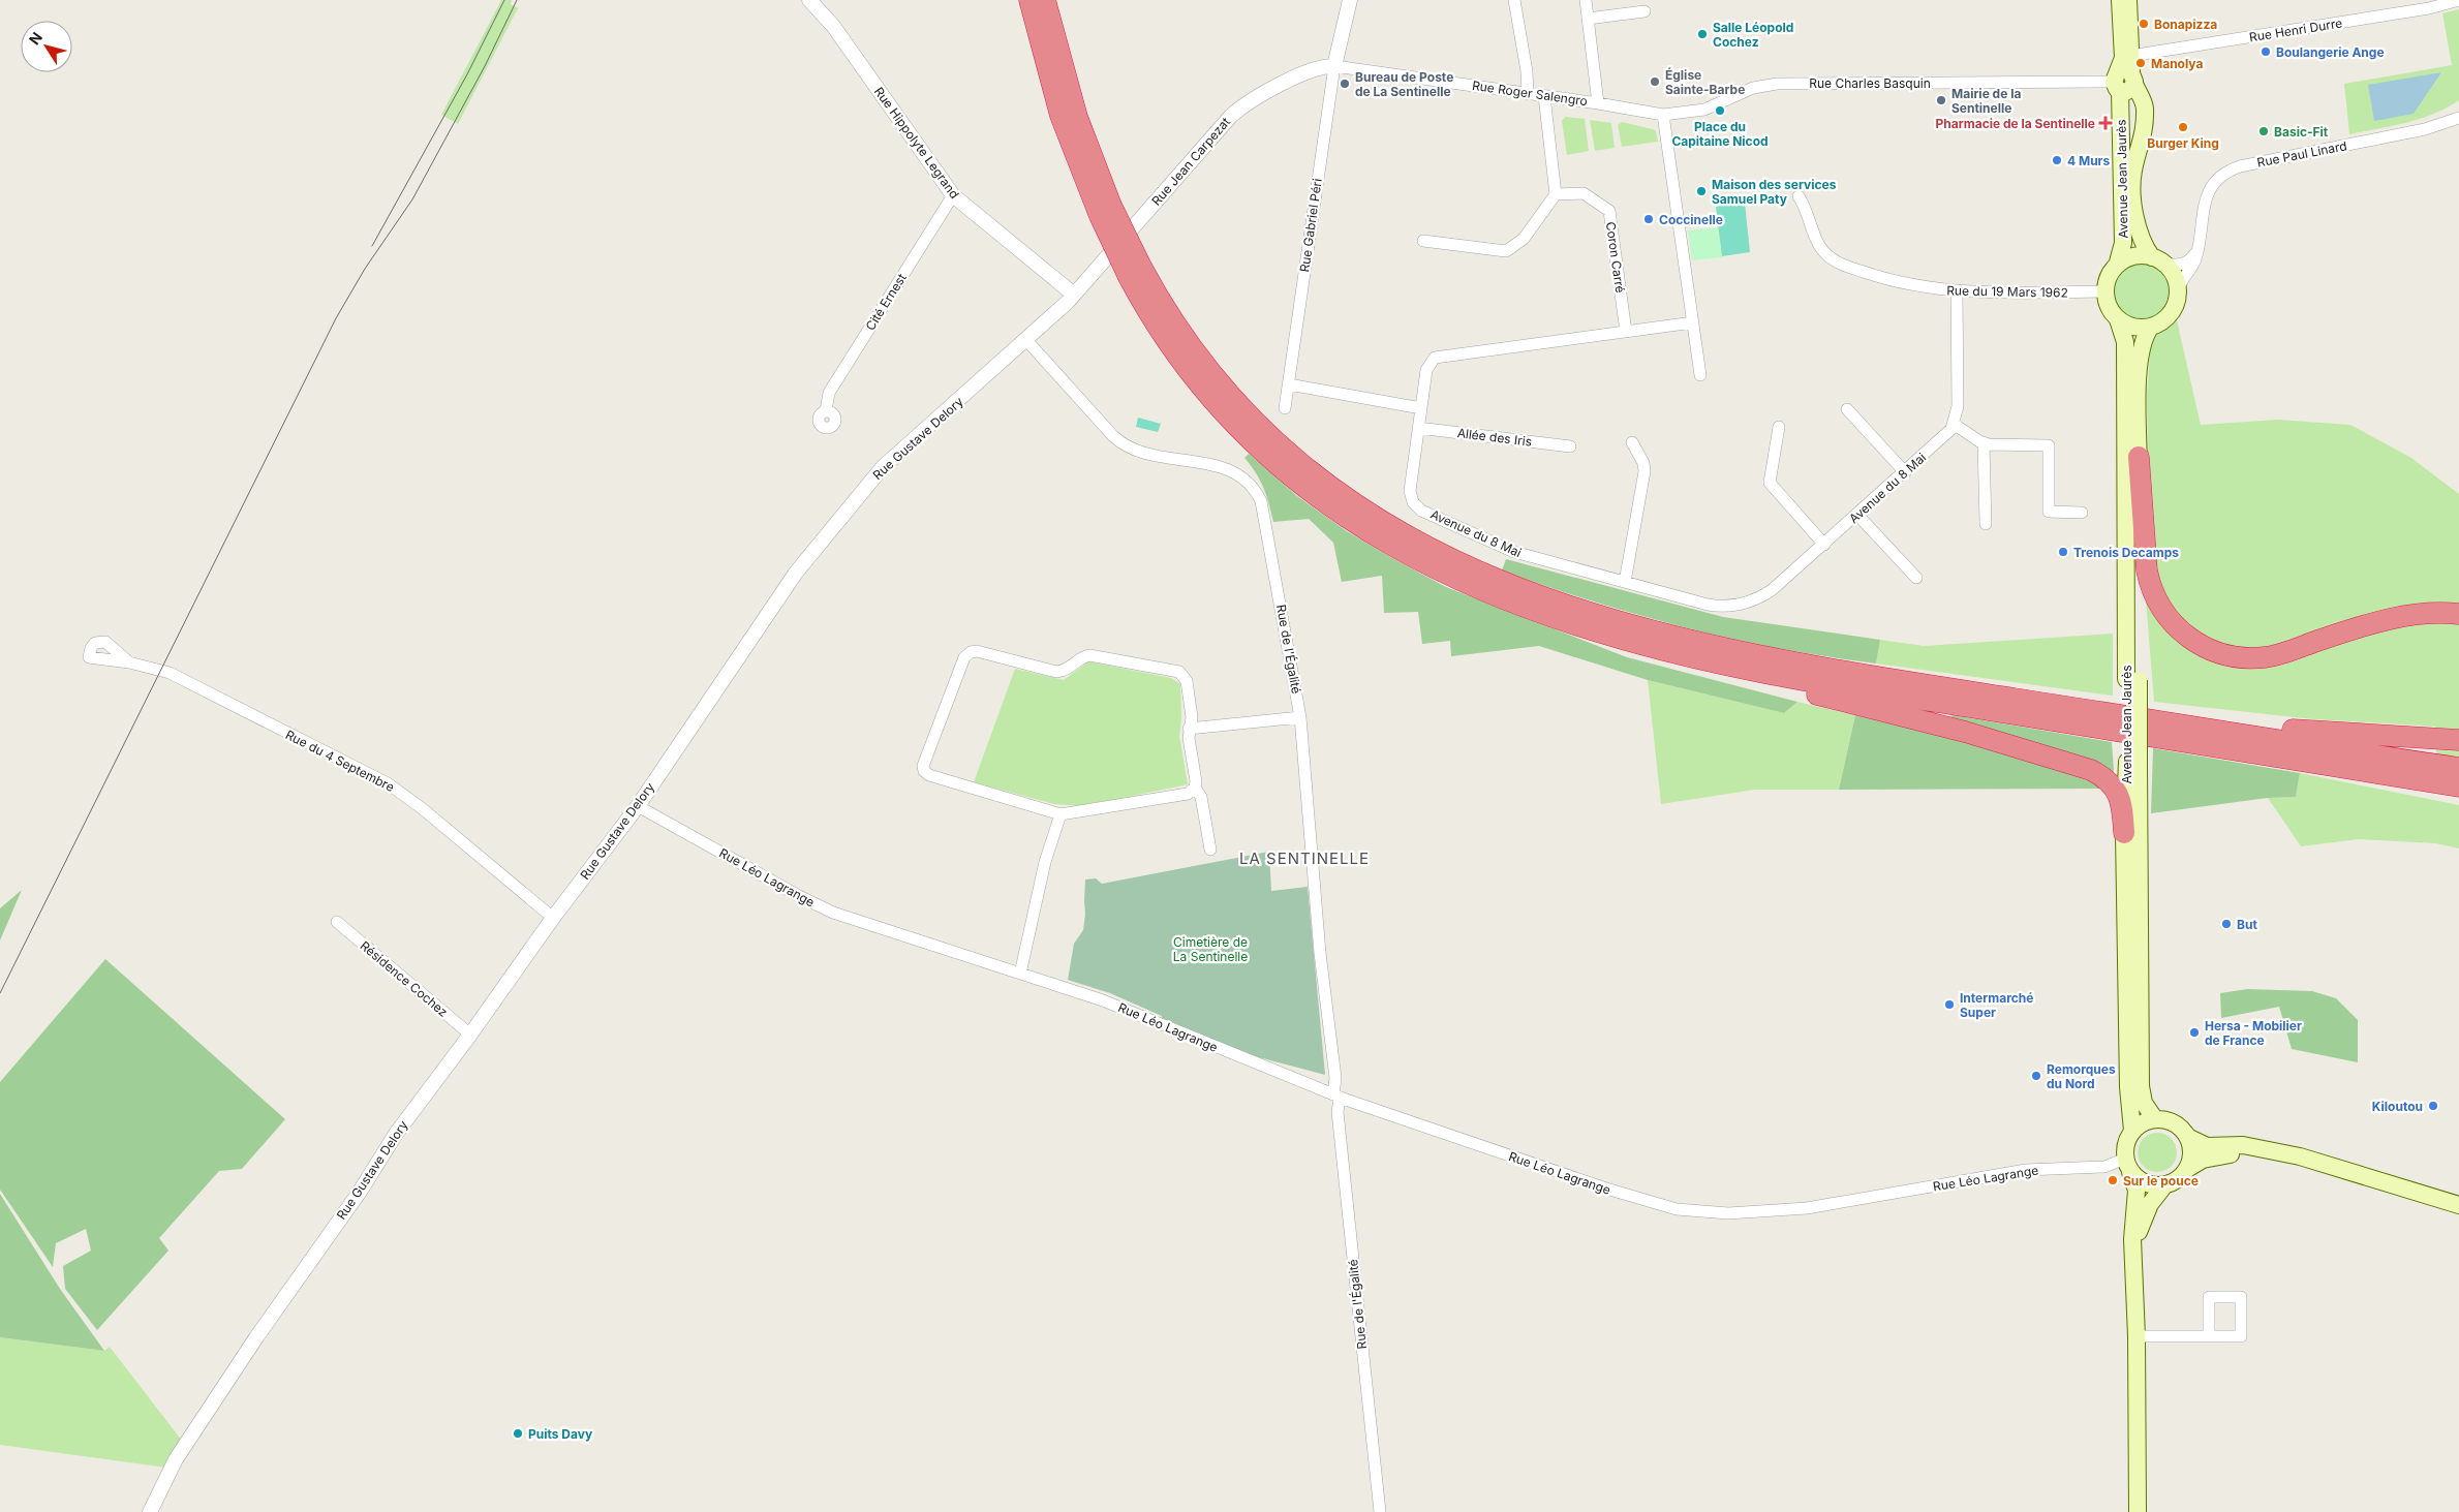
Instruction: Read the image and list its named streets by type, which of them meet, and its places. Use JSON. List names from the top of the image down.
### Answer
{
  "streets": {
    "main road": ["Avenue Jean Jaurès"],
    "street": [
      "Rue Henri Durre",
      "Rue Charles Basquin",
      "Rue Roger Salengro",
      "Rue Hippolyte Legrand",
      "Rue Paul Linard",
      "Rue Jean Carpezat",
      "Rue Gabriel Péri",
      "Coron Carré",
      "Rue du 19 Mars 1962",
      "Cité Ernest",
      "Allée des Iris",
      "Rue Gustave Delory",
      "Avenue du 8 Mai",
      "Rue de l'Égalité",
      "Rue du 4 Septembre",
      "Rue Léo Lagrange",
      "Résidence Cochez"
    ]
  },
  "crossings": [
    ["Rue Henri Durre", "Avenue Jean Jaurès"],
    ["Rue Charles Basquin", "Rue Roger Salengro"],
    ["Rue Charles Basquin", "Avenue Jean Jaurès"],
    ["Rue Roger Salengro", "Rue Jean Carpezat"],
    ["Rue Roger Salengro", "Rue Gabriel Péri"],
    ["Rue Hippolyte Legrand", "Rue Jean Carpezat"],
    ["Rue Hippolyte Legrand", "Cité Ernest"],
    ["Rue Hippolyte Legrand", "Rue Gustave Delory"],
    ["Rue Paul Linard", "Avenue Jean Jaurès"],
    ["Rue Paul Linard", "Rue du 19 Mars 1962"],
    ["Rue Jean Carpezat", "Rue Gabriel Péri"],
    ["Rue Jean Carpezat", "Rue Gustave Delory"],
    ["Avenue Jean Jaurès", "Rue du 19 Mars 1962"],
    ["Avenue Jean Jaurès", "Rue Léo Lagrange"],
    ["Coron Carré", "Avenue du 8 Mai"],
    ["Allée des Iris", "Avenue du 8 Mai"],
    ["Rue Gustave Delory", "Rue de l'Égalité"],
    ["Rue Gustave Delory", "Rue du 4 Septembre"],
    ["Rue Gustave Delory", "Rue Léo Lagrange"],
    ["Rue Gustave Delory", "Résidence Cochez"],
    ["Rue de l'Égalité", "Rue Léo Lagrange"]
  ],
  "districts": ["LA SENTINELLE"],
  "parks": ["Cimetière de La Sentinelle"],
  "places": {
    "other": [
      "Bonapizza",
      "Salle Léopold Cochez",
      "Boulangerie Ange",
      "Manolya",
      "Église Sainte-Barbe",
      "Bureau de Poste de La Sentinelle",
      "Mairie de la Sentinelle",
      "Place du Capitaine Nicod",
      "Burger King",
      "Basic-Fit",
      "4 Murs",
      "Maison des services Samuel Paty",
      "Coccinelle",
      "Trenois Decamps",
      "But",
      "Intermarché Super",
      "Hersa - Mobilier de France",
      "Remorques du Nord",
      "Kiloutou",
      "Sur le pouce",
      "Puits Davy"
    ],
    "health": ["Pharmacie de la Sentinelle"]
  },
  "north": "top left"
}
